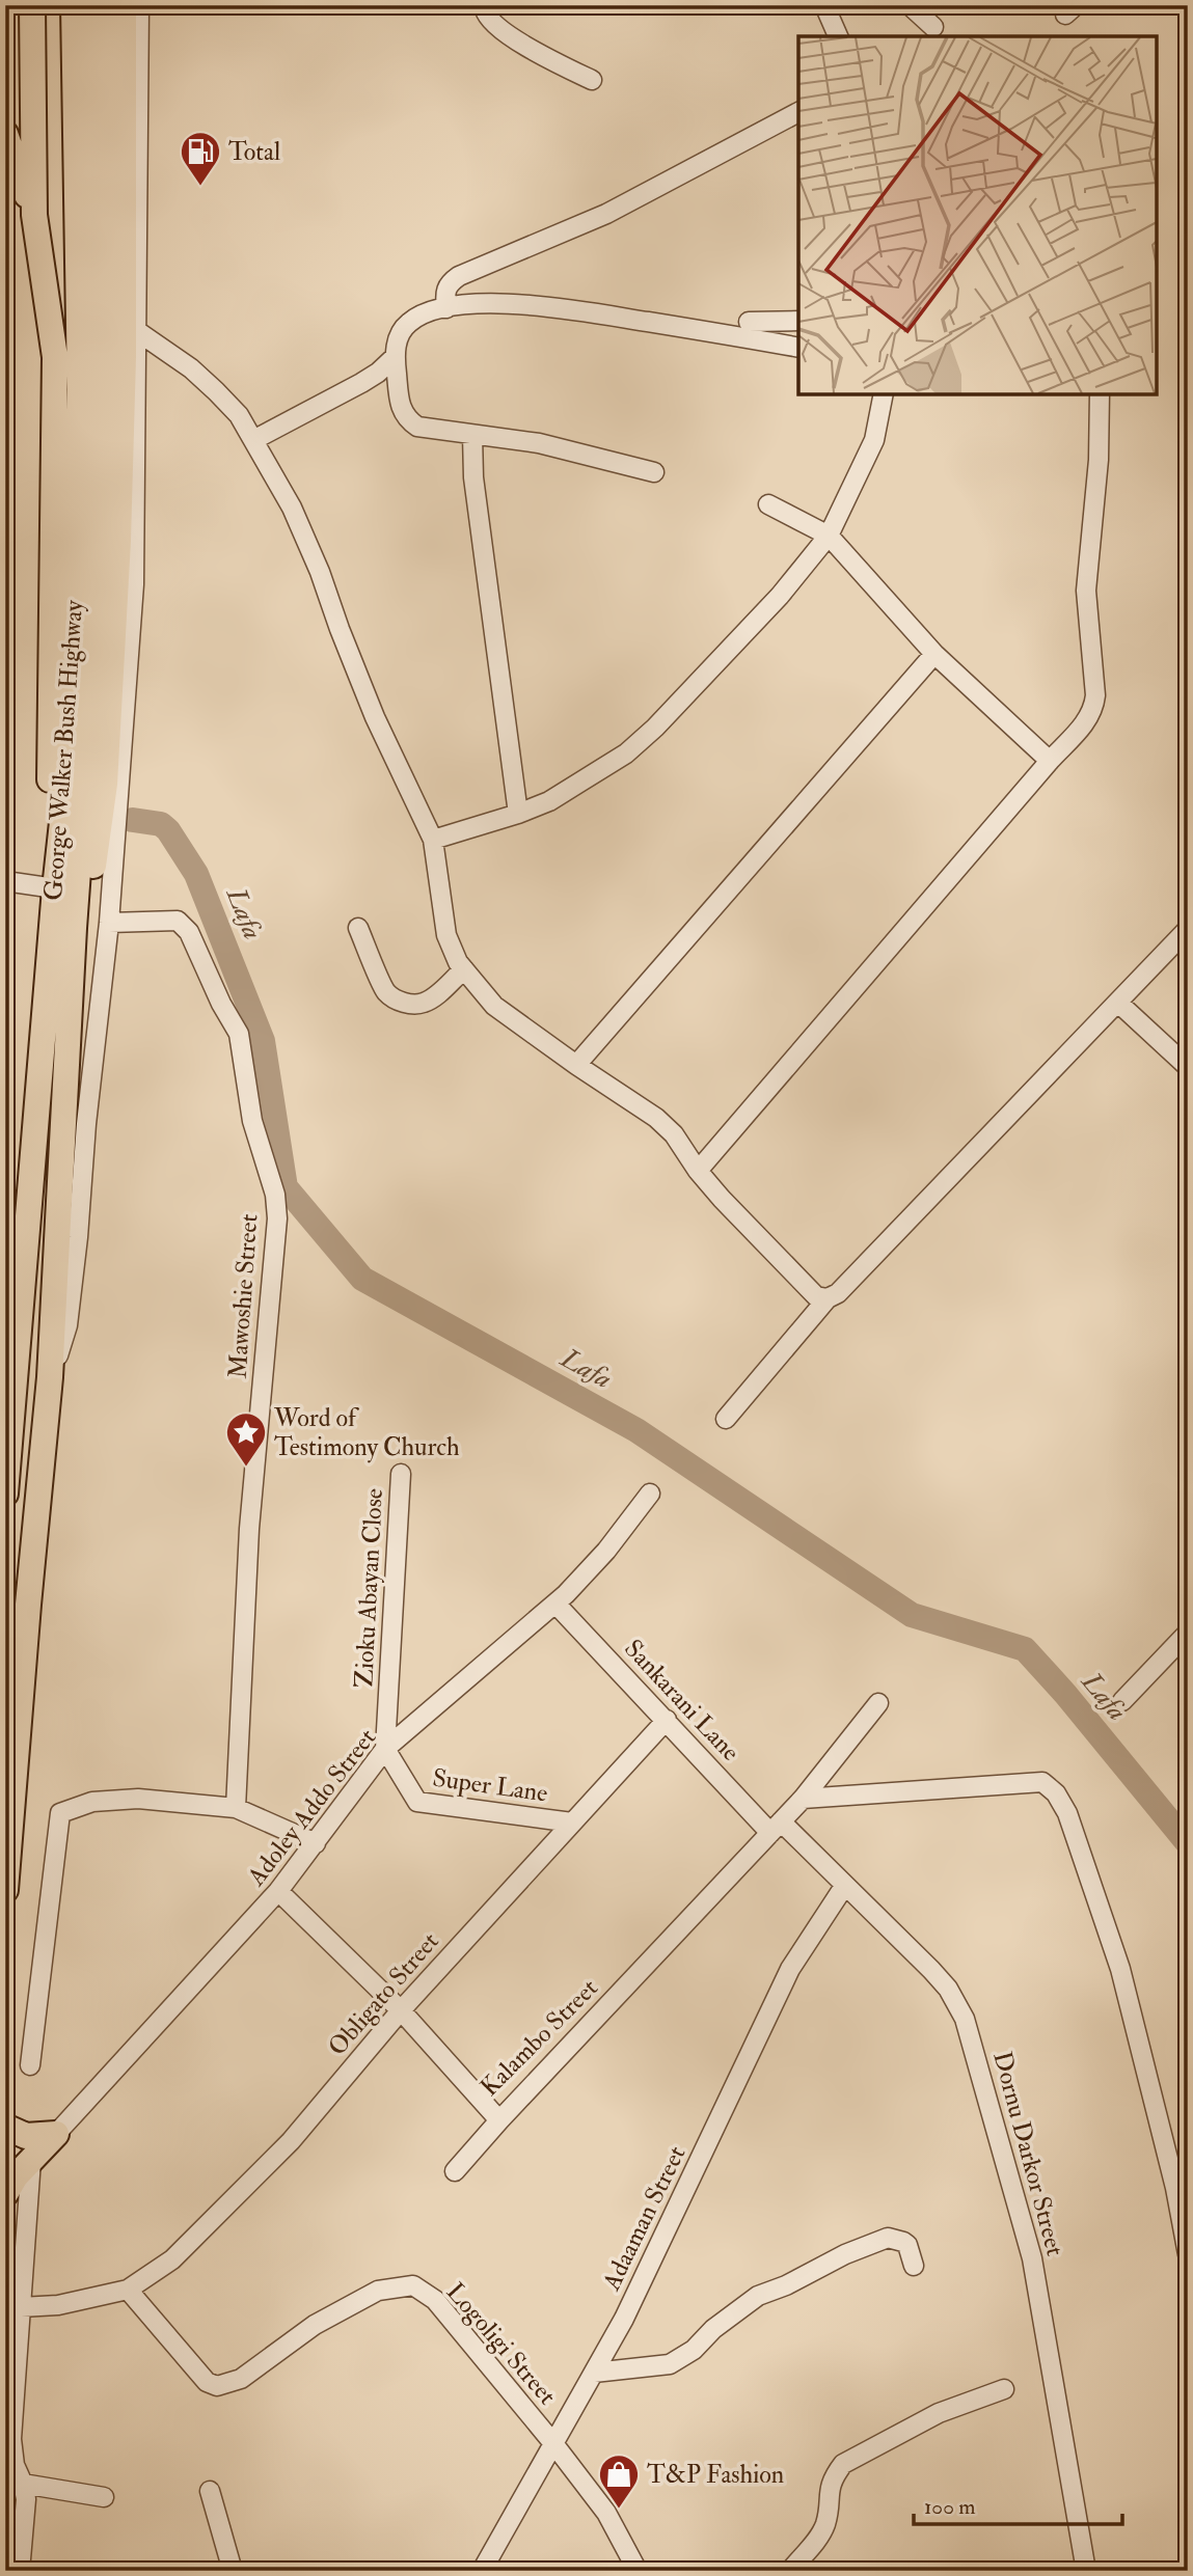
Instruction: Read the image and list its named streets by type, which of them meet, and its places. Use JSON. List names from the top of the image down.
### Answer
{
  "streets": {
    "highway": ["George Walker Bush Highway"],
    "street": [
      "Mawoshie Street",
      "Zioku Abayan Close",
      "Sankarani Lane",
      "Super Lane",
      "Adoley Addo Street",
      "Obligato Street",
      "Kalambo Street",
      "Dornu Darkor Street",
      "Adaaman Street",
      "Logoligi Street"
    ]
  },
  "crossings": [
    ["George Walker Bush Highway", "Mawoshie Street"],
    ["Zioku Abayan Close", "Super Lane"],
    ["Zioku Abayan Close", "Adoley Addo Street"],
    ["Sankarani Lane", "Adoley Addo Street"],
    ["Sankarani Lane", "Obligato Street"],
    ["Sankarani Lane", "Kalambo Street"],
    ["Sankarani Lane", "Dornu Darkor Street"],
    ["Super Lane", "Adoley Addo Street"],
    ["Super Lane", "Obligato Street"],
    ["Adoley Addo Street", "Kalambo Street"],
    ["Obligato Street", "Kalambo Street"],
    ["Obligato Street", "Logoligi Street"],
    ["Kalambo Street", "Dornu Darkor Street"],
    ["Dornu Darkor Street", "Adaaman Street"],
    ["Adaaman Street", "Logoligi Street"]
  ],
  "water": ["Lafa"],
  "places": {
    "fuel station": ["Total"],
    "place": ["Word of Testimony Church"],
    "shop": ["T&P Fashion"]
  },
  "scale_bar": "100 m"
}
